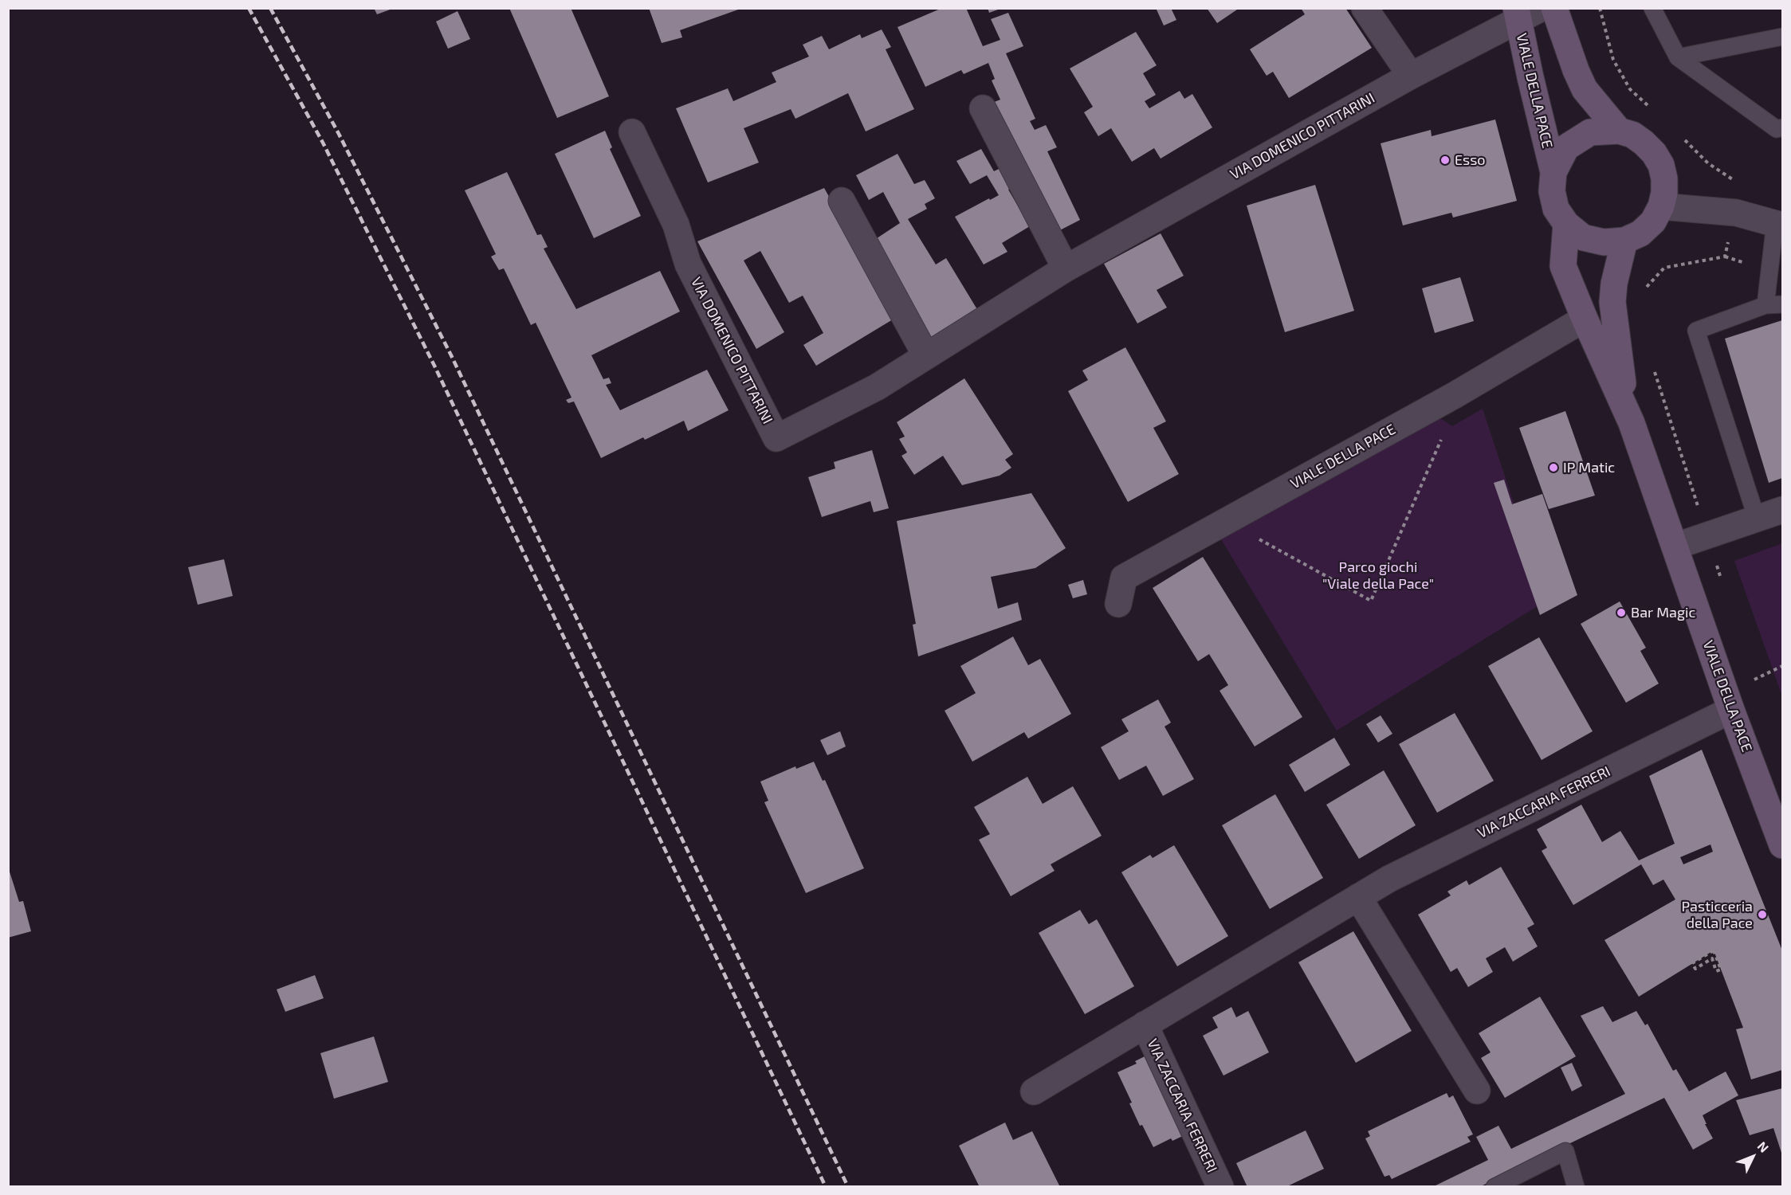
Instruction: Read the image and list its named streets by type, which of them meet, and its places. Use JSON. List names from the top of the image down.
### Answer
{
  "streets": {
    "main road": ["VIALE DELLA PACE"],
    "street": ["VIA DOMENICO PITTARINI", "VIA ZACCARIA FERRERI"]
  },
  "crossings": [
    ["VIALE DELLA PACE", "VIA DOMENICO PITTARINI"],
    ["VIALE DELLA PACE", "VIA ZACCARIA FERRERI"]
  ],
  "parks": ["Parco giochi \"Viale della Pace\""],
  "places": [
    "Esso",
    "IP Matic",
    "Bar Magic",
    "Pasticceria della Pace"
  ],
  "north": "top right"
}
